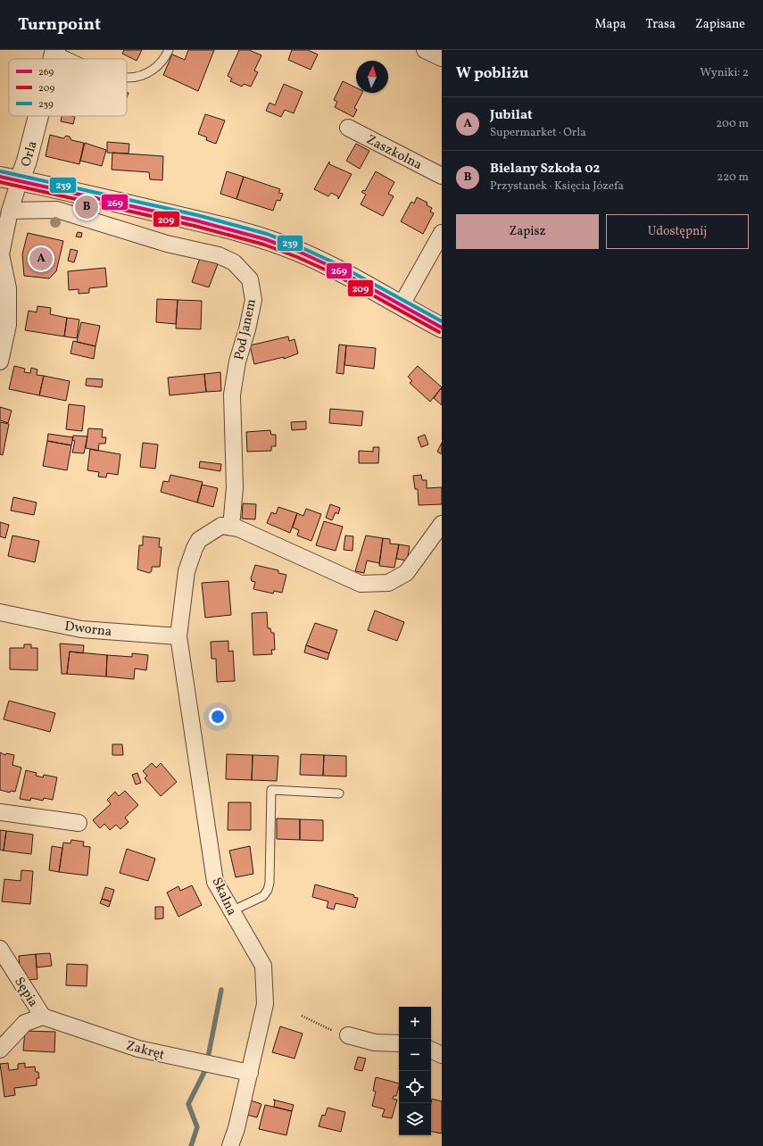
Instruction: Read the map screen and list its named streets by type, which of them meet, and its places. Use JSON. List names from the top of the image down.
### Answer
{
  "streets": {
    "street": [
      "Zaszkolna",
      "Orla",
      "Pod Janem",
      "Dworna",
      "Skalna",
      "Sępia",
      "Zakręt"
    ]
  },
  "crossings": [
    ["Orla", "Pod Janem"],
    ["Dworna", "Skalna"],
    ["Skalna", "Zakręt"],
    ["Sępia", "Zakręt"]
  ],
  "lines": ["transit line 239", "transit line 269", "transit line 209"],
  "legend": ["269", "209", "239"],
  "north": "top",
  "page": {
    "header": "Turnpoint",
    "nav": ["Mapa", "Trasa", "Zapisane"],
    "heading": ["W pobliżu", "Wyniki: 2"],
    "list": [
      {
        "mark": "A",
        "name": "Jubilat",
        "note": "Supermarket · Orla",
        "value": "200 m"
      },
      {
        "mark": "B",
        "name": "Bielany Szkoła 02",
        "note": "Przystanek · Księcia Józefa",
        "value": "220 m"
      }
    ],
    "pins": ["B", "A"],
    "buttons": ["Zapisz", "Udostępnij"],
    "map_buttons": ["+", "−"]
  }
}
